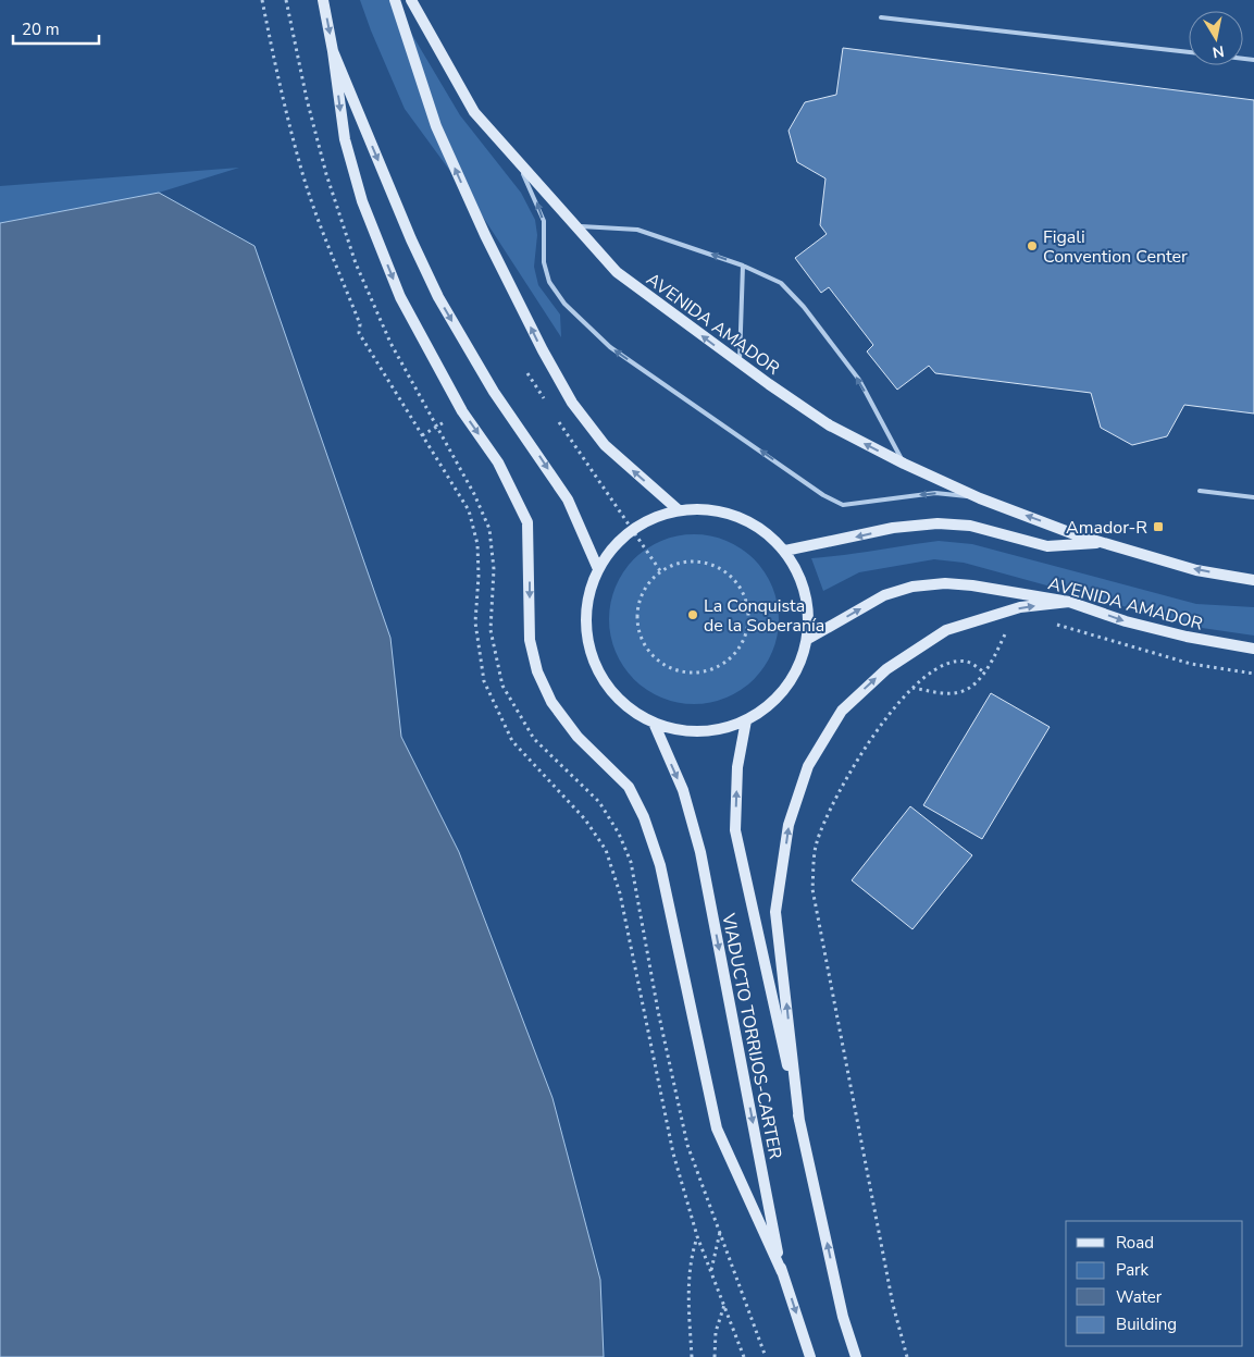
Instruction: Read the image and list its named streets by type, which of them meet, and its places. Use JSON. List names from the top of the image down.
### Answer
{
  "streets": {
    "main road": ["AVENIDA AMADOR", "VIADUCTO TORRIJOS-CARTER"]
  },
  "places": {
    "other": ["Figali Convention Center", "La Conquista de la Soberanía"],
    "transit": ["Amador-R"]
  },
  "legend": [
    "Road",
    "Park",
    "Water",
    "Building"
  ],
  "scale_bar": "20 m",
  "north": "bottom"
}
